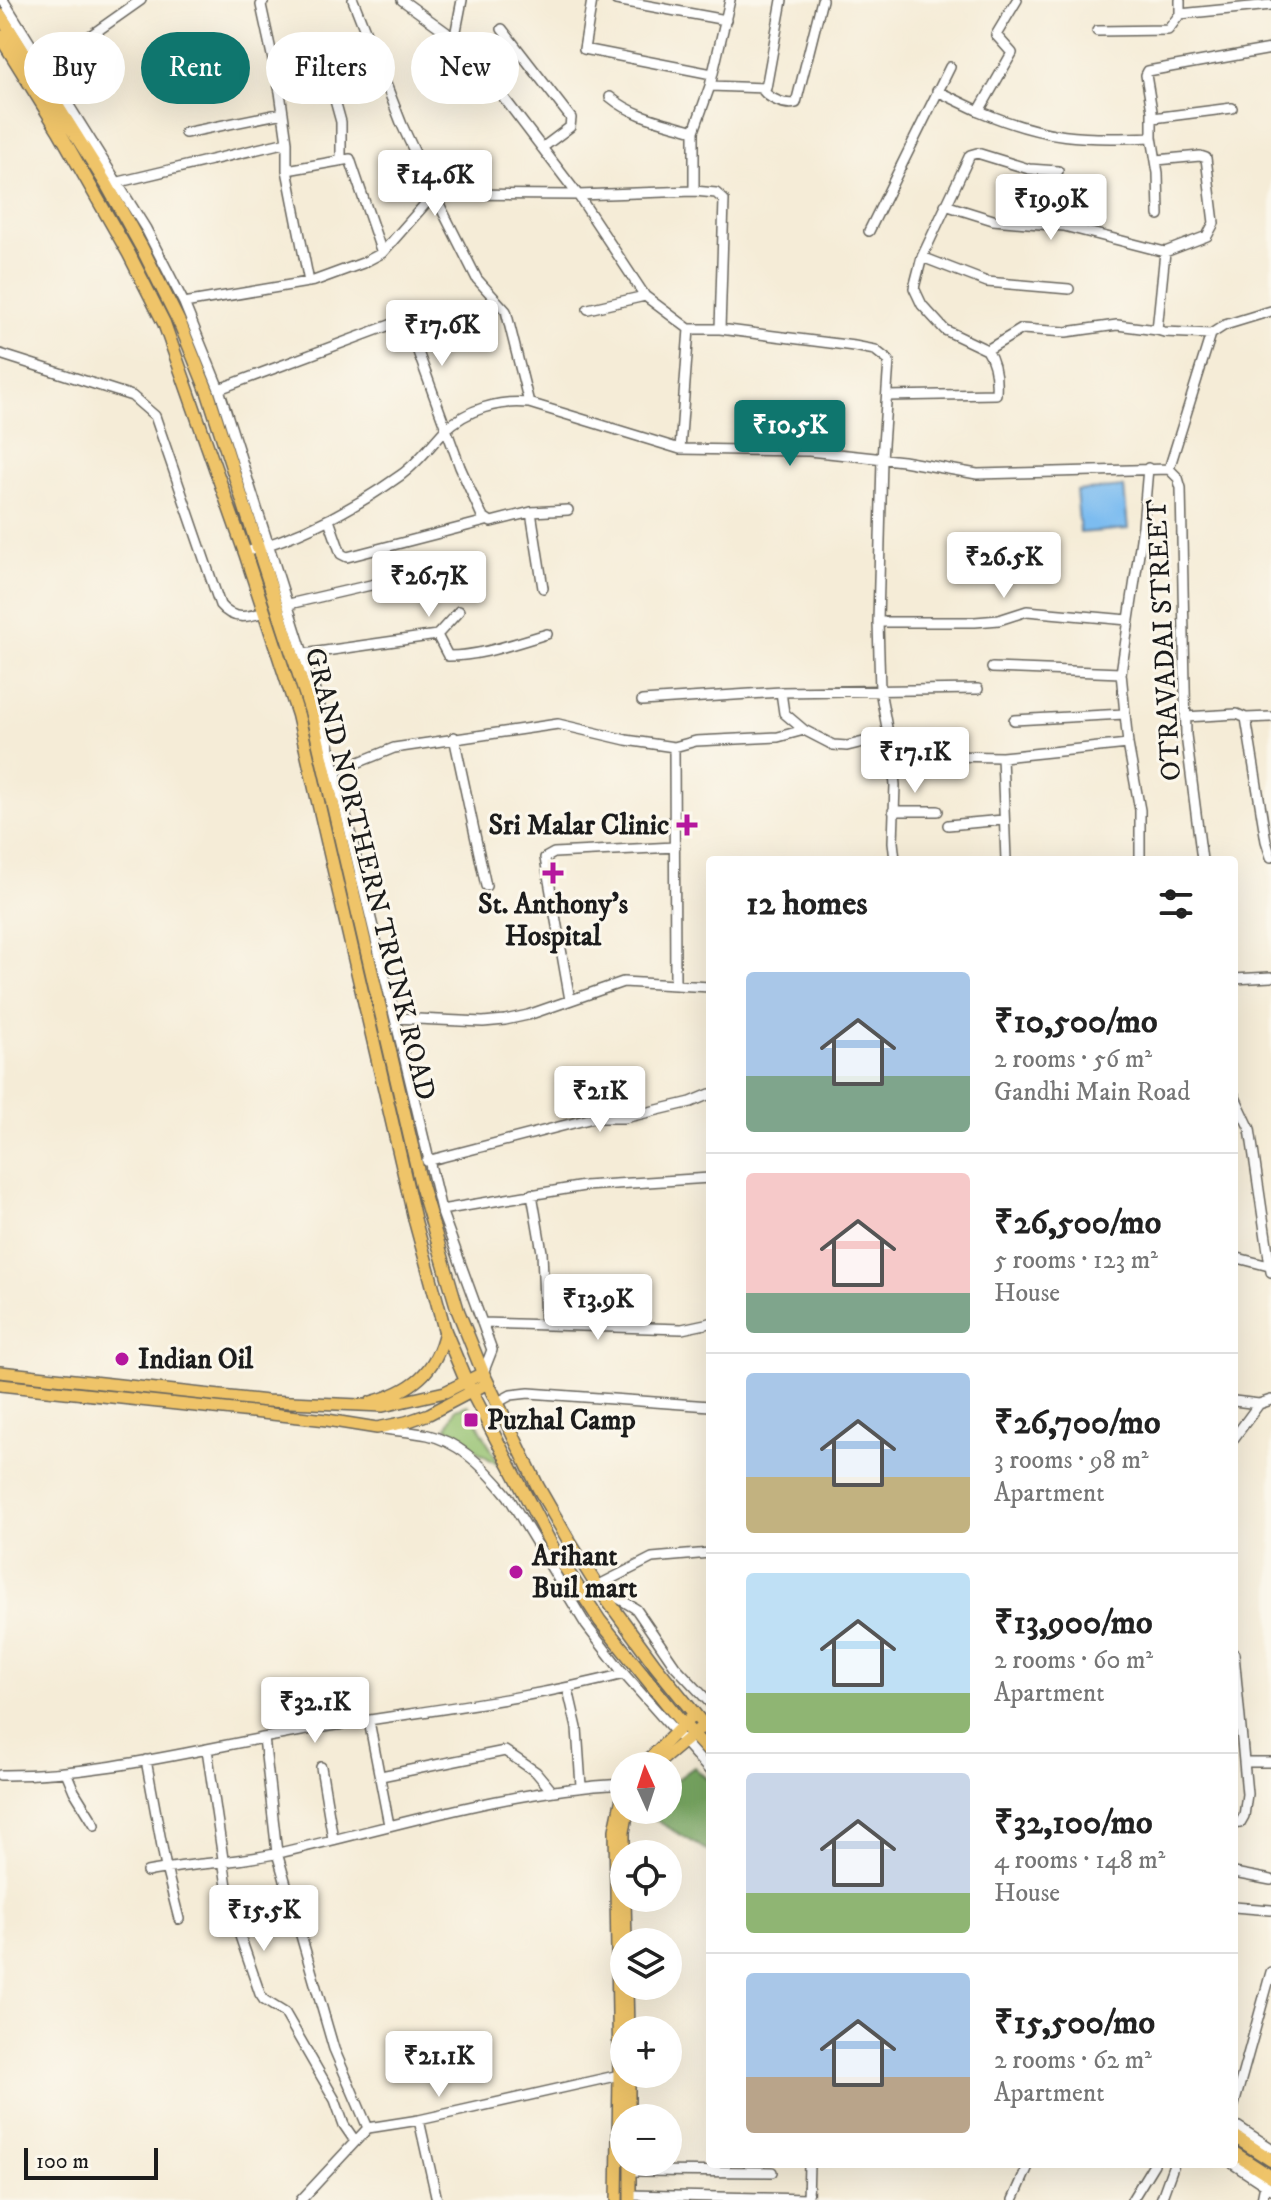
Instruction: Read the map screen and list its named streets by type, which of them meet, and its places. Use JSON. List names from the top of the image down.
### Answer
{
  "streets": {
    "highway": ["GRAND NORTHERN TRUNK ROAD"],
    "street": ["OTRAVADAI STREET"]
  },
  "places": {
    "health": ["Sri Malar Clinic", "St. Anthony's Hospital"],
    "other": ["Indian Oil", "Arihant Buil mart"],
    "transit": ["Puzhal Camp"]
  },
  "scale_bar": "100 m",
  "north": "top",
  "page": {
    "chip": [
      "Buy",
      "Rent",
      "Filters",
      "New"
    ],
    "price": [
      "₹14.6K",
      "₹19.9K",
      "₹17.6K",
      "₹10.5K",
      "₹26.5K",
      "₹26.7K",
      "₹17.1K",
      "₹21K",
      "₹13.9K",
      "₹32.1K",
      "₹15.5K",
      "₹21.1K"
    ],
    "heading": "12 homes",
    "list": [
      {
        "name": "₹10,500/mo",
        "note": "2 rooms · 56 m² · Gandhi Main Road"
      },
      {
        "name": "₹26,500/mo",
        "note": "5 rooms · 123 m² · House"
      },
      {
        "name": "₹26,700/mo",
        "note": "3 rooms · 98 m² · Apartment"
      },
      {
        "name": "₹13,900/mo",
        "note": "2 rooms · 60 m² · Apartment"
      },
      {
        "name": "₹32,100/mo",
        "note": "4 rooms · 148 m² · House"
      },
      {
        "name": "₹15,500/mo",
        "note": "2 rooms · 62 m² · Apartment"
      }
    ],
    "map_buttons": ["+", "−"],
    "scale": "100 m"
  }
}
